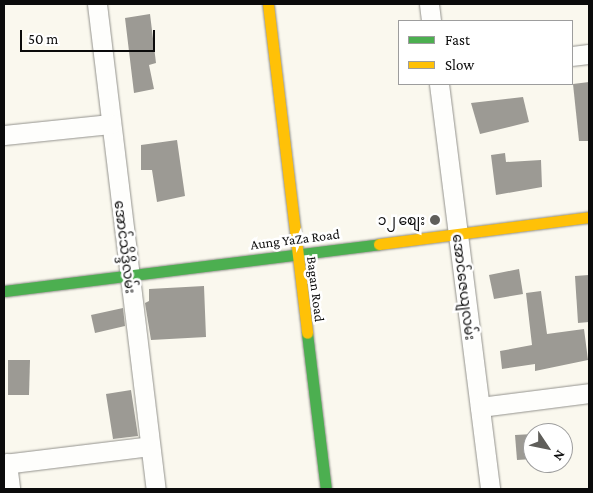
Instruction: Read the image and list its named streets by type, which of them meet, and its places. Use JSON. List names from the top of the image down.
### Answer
{
  "streets": {
    "street": [
      "Aung YaZa Road",
      "အောင်သိဒ္ဒိလမ်း",
      "အောင်ဇေယျလမ်း",
      "Bagan Road"
    ]
  },
  "crossings": [
    ["Aung YaZa Road", "အောင်သိဒ္ဒိလမ်း"],
    ["Aung YaZa Road", "အောင်ဇေယျလမ်း"],
    ["Aung YaZa Road", "Bagan Road"]
  ],
  "places": ["၁၂ စျေး"],
  "legend": ["Fast", "Slow"],
  "scale_bar": "50 m",
  "north": "bottom right"
}
